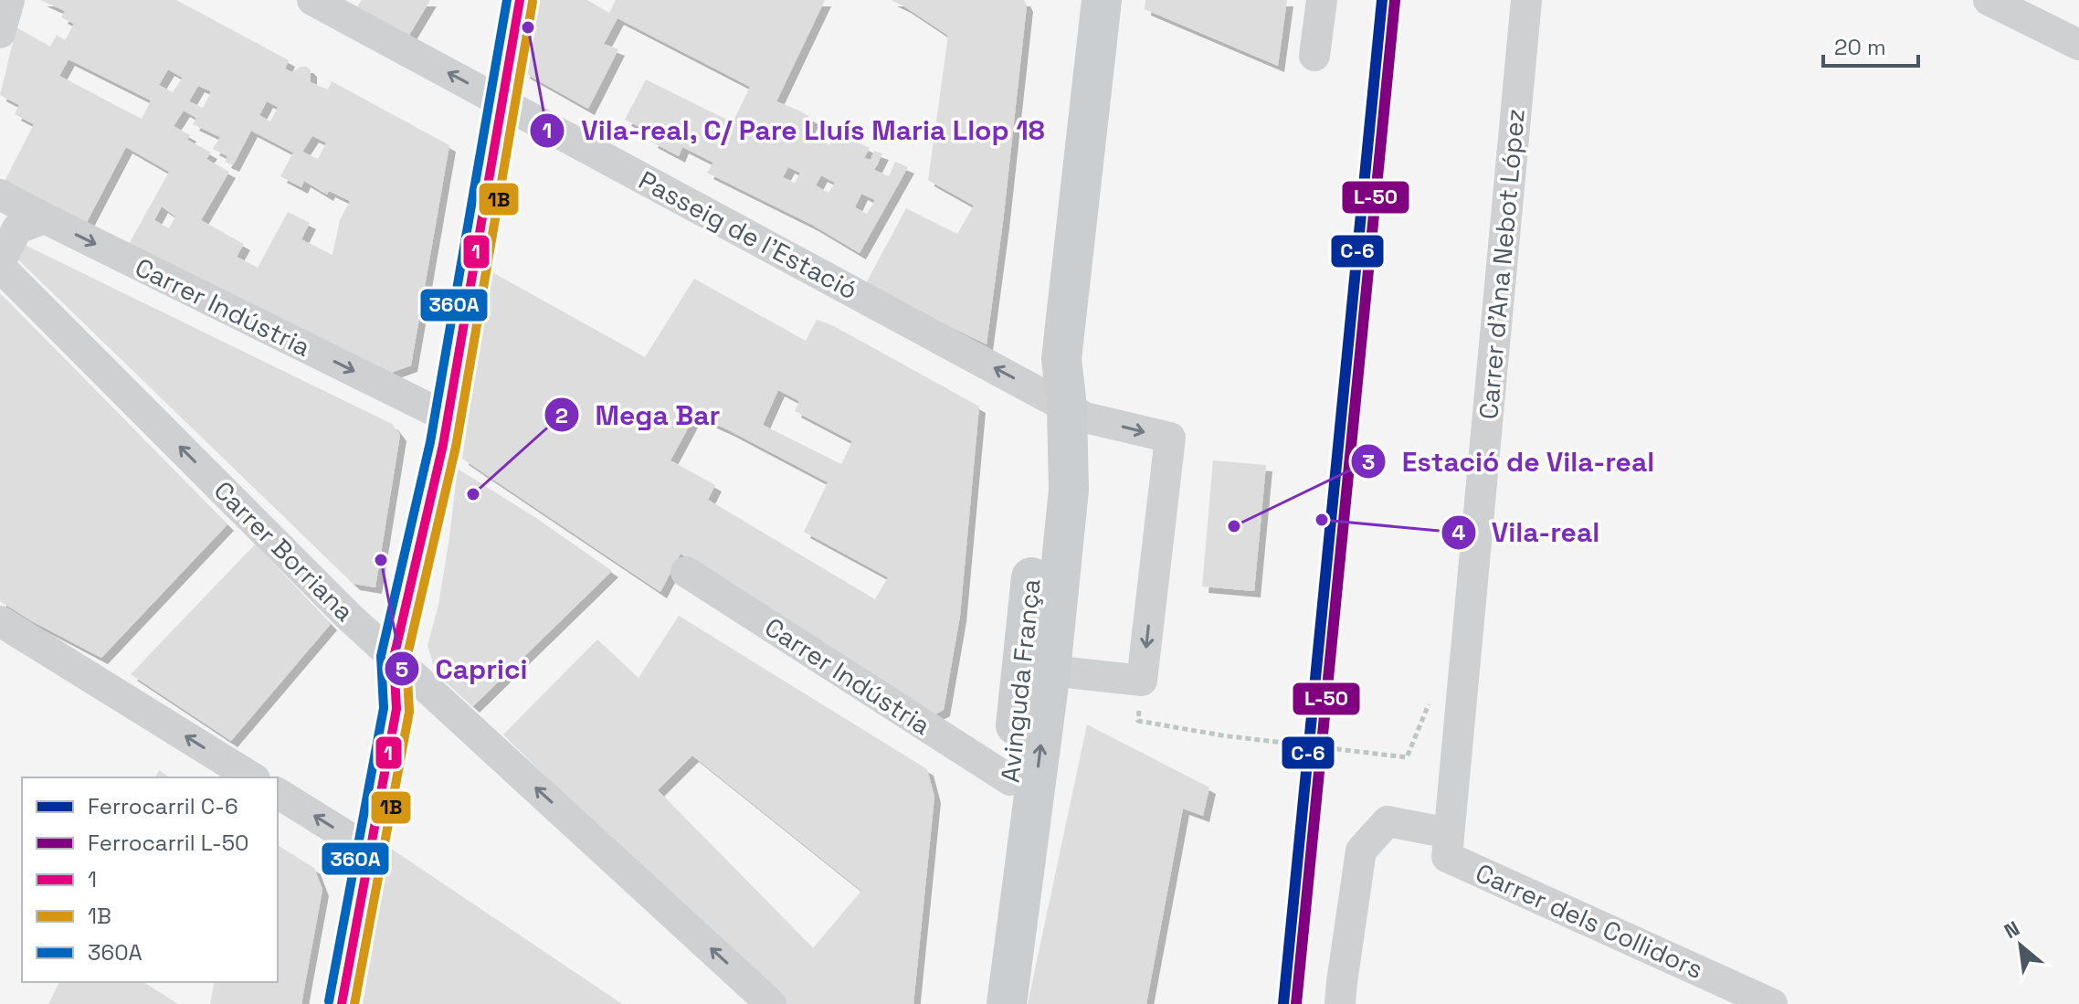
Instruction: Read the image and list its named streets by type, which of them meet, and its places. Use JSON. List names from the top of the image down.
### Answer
{
  "streets": {
    "main road": ["Avinguda França"],
    "street": [
      "Passeig de l'Estació",
      "Carrer d'Ana Nebot López",
      "Carrer Indústria",
      "Carrer Borriana",
      "Carrer dels Collidors"
    ]
  },
  "crossings": [
    ["Passeig de l'Estació", "Avinguda França"],
    ["Carrer d'Ana Nebot López", "Carrer dels Collidors"],
    ["Carrer Indústria", "Avinguda França"]
  ],
  "one_way": ["Carrer Indústria"],
  "places": [
    "Vila-real, C/ Pare Lluís Maria Llop 18",
    "Mega Bar",
    "Vila-real",
    "Estació de Vila-real",
    "Caprici"
  ],
  "lines": [
    "rail line C-6",
    "transit line 1",
    "transit line 360A",
    "rail line L-50",
    "transit line 1B"
  ],
  "legend": [
    "Ferrocarril C-6",
    "Ferrocarril L-50",
    "1",
    "1B",
    "360A"
  ],
  "scale_bar": "20 m",
  "north": "top left"
}
